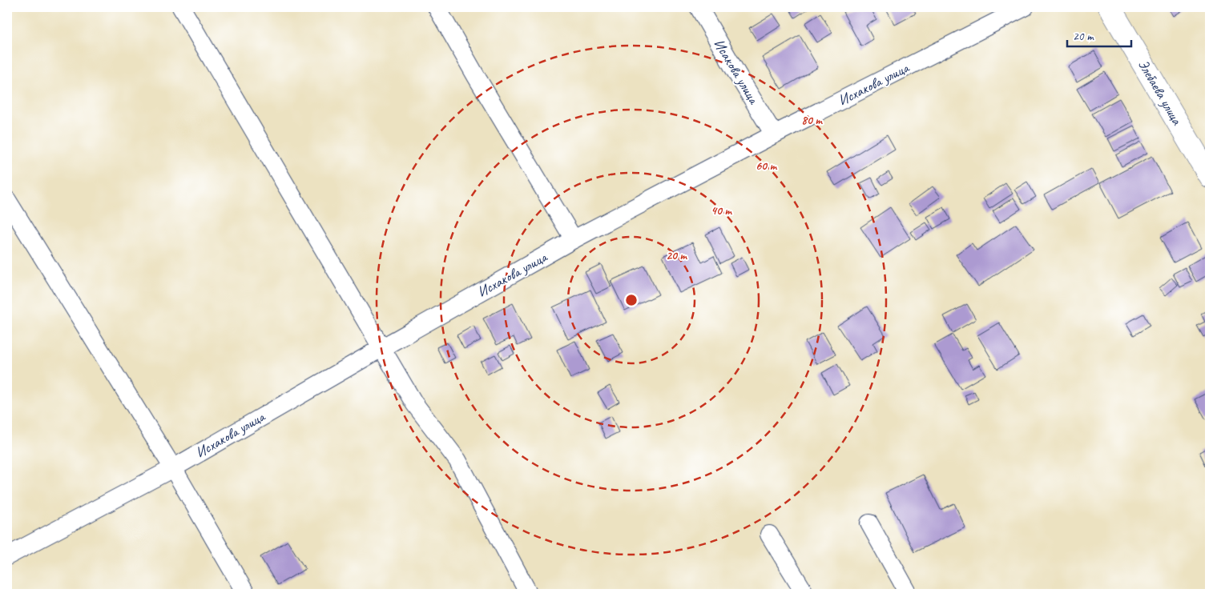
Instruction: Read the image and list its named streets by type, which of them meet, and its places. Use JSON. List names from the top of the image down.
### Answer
{
  "streets": {
    "street": ["Исакова улица", "Исхакова улица", "Элебаева улица"]
  },
  "crossings": [
    ["Исакова улица", "Исхакова улица"]
  ],
  "scale_bar": "20 m",
  "rings": [
    "80 m",
    "60 m",
    "40 m",
    "20 m"
  ]
}
